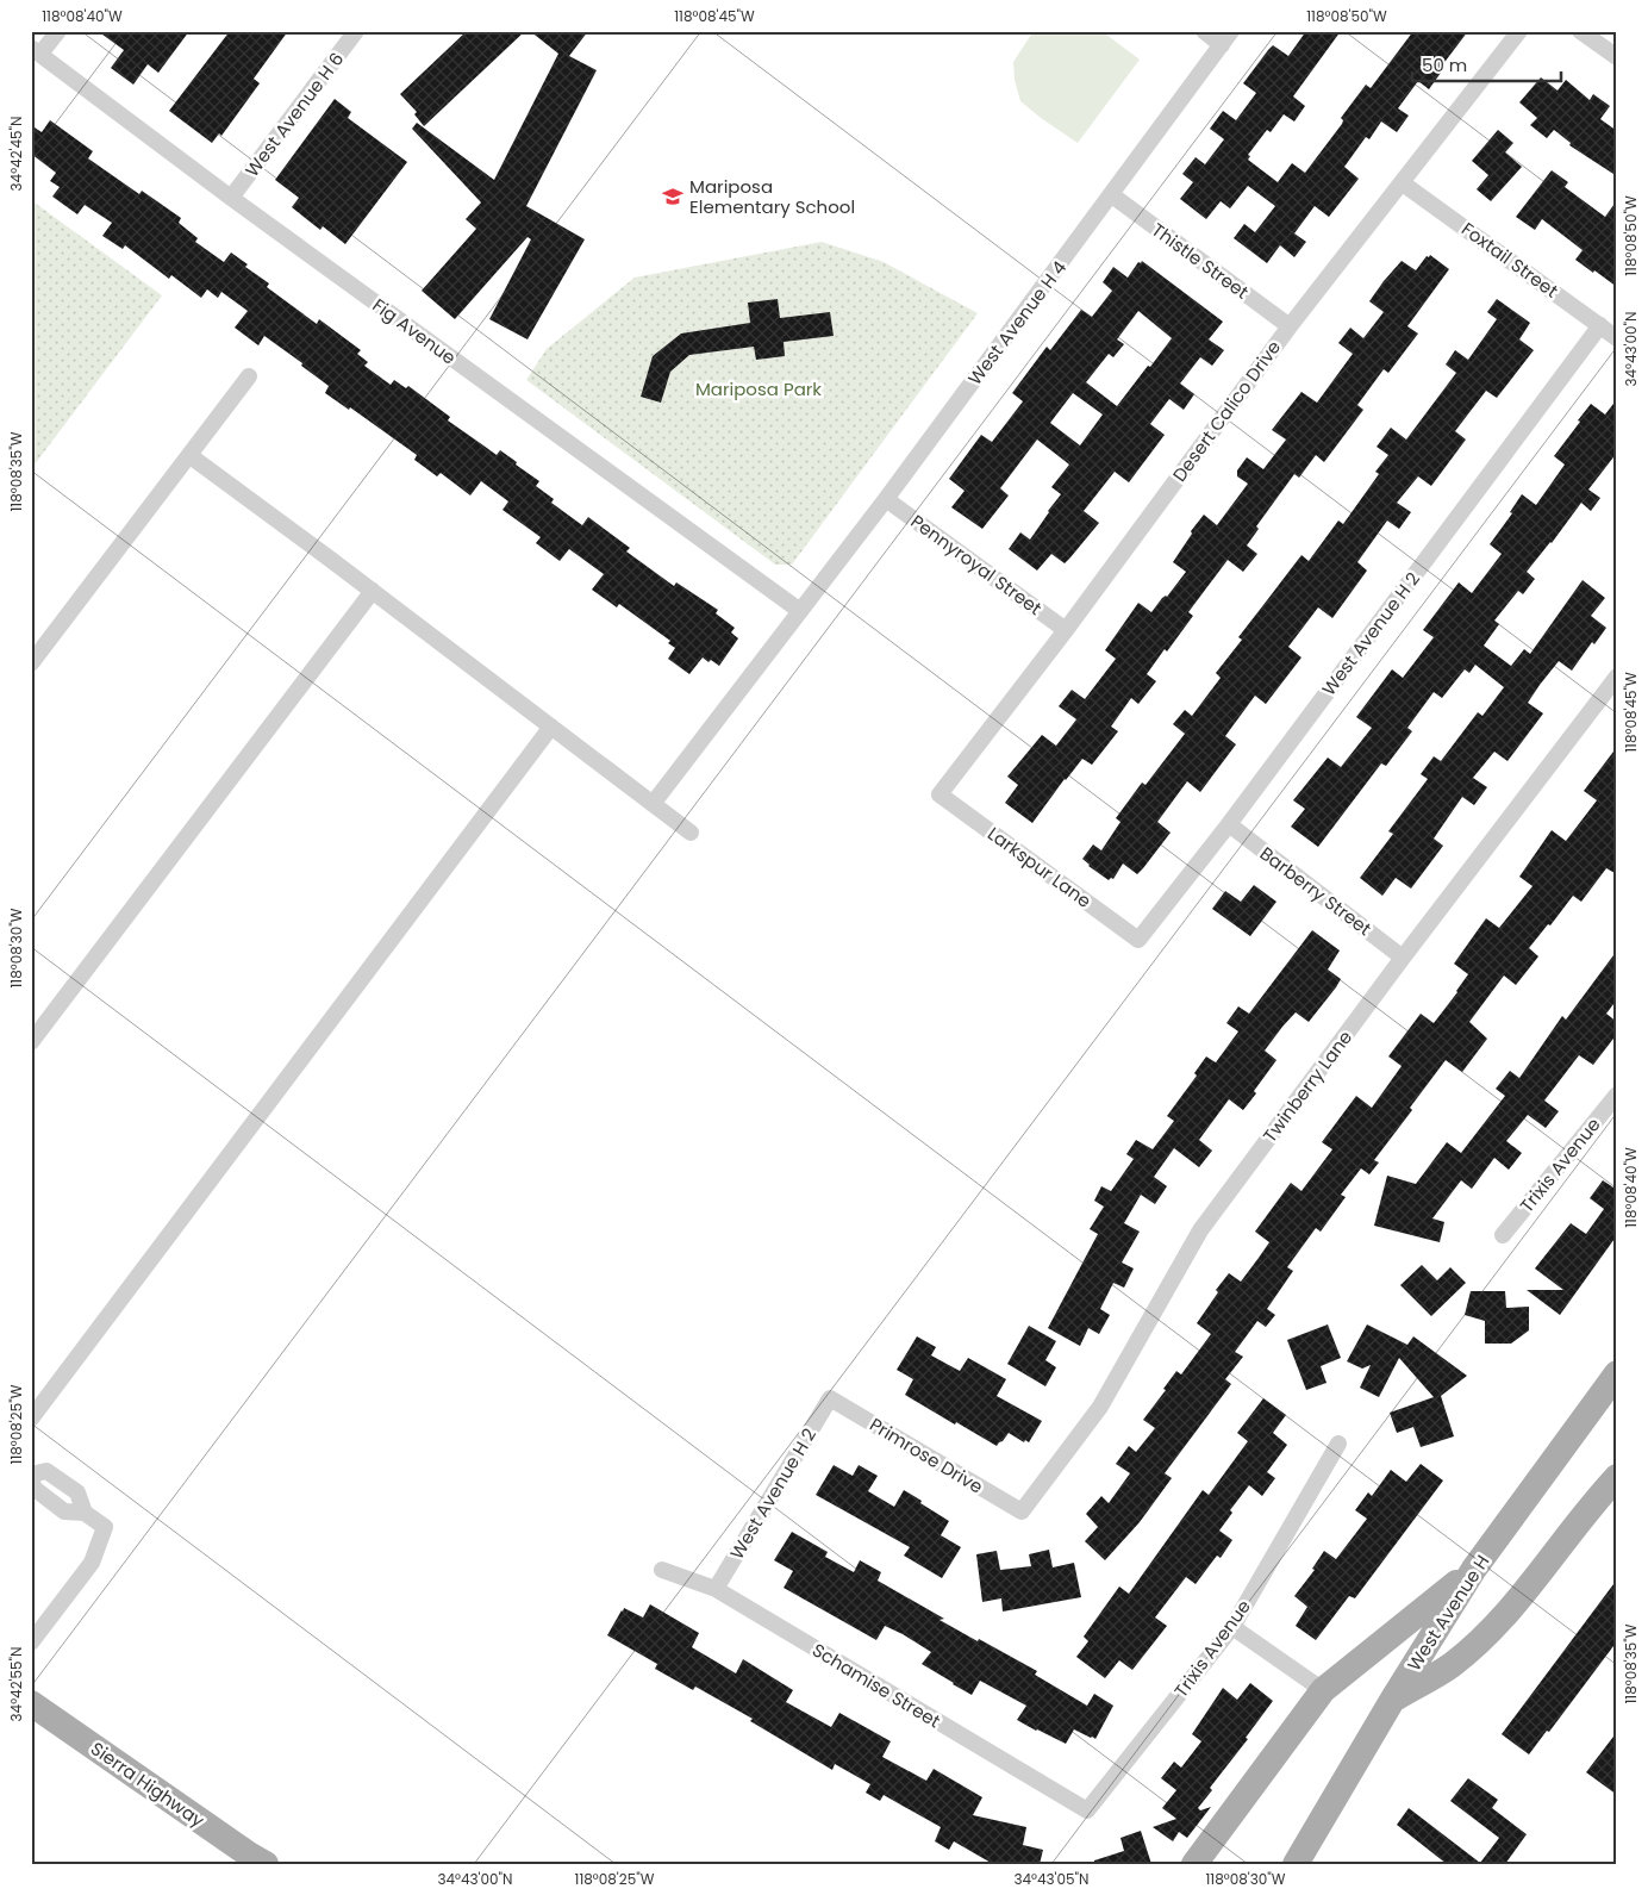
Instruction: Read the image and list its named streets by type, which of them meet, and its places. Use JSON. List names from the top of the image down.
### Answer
{
  "streets": {
    "main road": ["West Avenue H", "Sierra Highway"],
    "street": [
      "West Avenue H 6",
      "Foxtail Street",
      "Thistle Street",
      "West Avenue H 4",
      "Fig Avenue",
      "Desert Calico Drive",
      "Pennyroyal Street",
      "West Avenue H 2",
      "Larkspur Lane",
      "Barberry Street",
      "Twinberry Lane",
      "Trixis Avenue",
      "Primrose Drive",
      "Schamise Street"
    ]
  },
  "crossings": [
    ["West Avenue H 6", "Fig Avenue"],
    ["Foxtail Street", "Desert Calico Drive"],
    ["Foxtail Street", "West Avenue H 2"],
    ["Thistle Street", "West Avenue H 4"],
    ["Thistle Street", "Desert Calico Drive"],
    ["West Avenue H 4", "Fig Avenue"],
    ["West Avenue H 4", "Pennyroyal Street"],
    ["Desert Calico Drive", "Pennyroyal Street"],
    ["Desert Calico Drive", "Larkspur Lane"],
    ["West Avenue H 2", "Larkspur Lane"],
    ["West Avenue H 2", "Barberry Street"],
    ["West Avenue H 2", "Primrose Drive"],
    ["West Avenue H 2", "Schamise Street"],
    ["Barberry Street", "Twinberry Lane"],
    ["Twinberry Lane", "Primrose Drive"],
    ["Trixis Avenue", "Schamise Street"]
  ],
  "parks": ["Mariposa Park"],
  "places": {
    "school or university": ["Mariposa Elementary School"]
  },
  "scale_bar": "50 m",
  "coordinates": [
    "118°08'40\"W",
    "118°08'45\"W",
    "118°08'50\"W",
    "34°42'45\"N",
    "34°43'00\"N",
    "118°08'35\"W",
    "118°08'30\"W",
    "118°08'25\"W",
    "34°42'55\"N",
    "34°43'05\"N"
  ]
}
